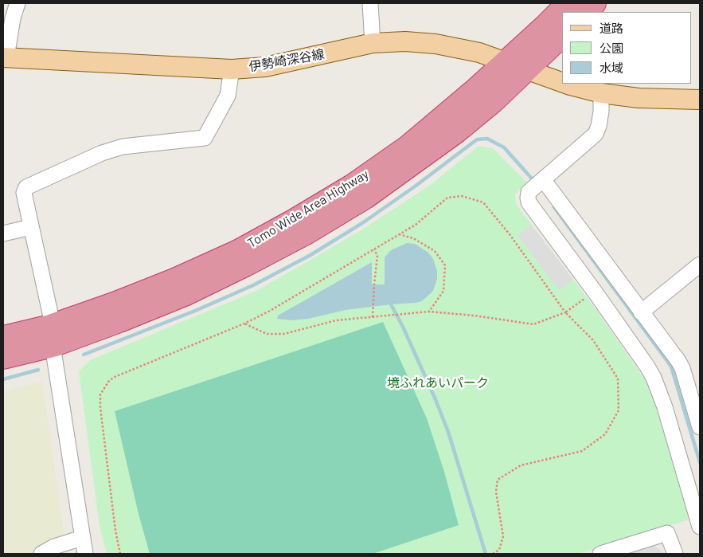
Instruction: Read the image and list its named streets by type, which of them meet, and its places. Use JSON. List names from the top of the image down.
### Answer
{
  "streets": {
    "highway": ["Tomo Wide Area Highway"],
    "main road": ["伊勢崎深谷線"]
  },
  "crossings": [
    ["伊勢崎深谷線", "Tomo Wide Area Highway"]
  ],
  "parks": ["境ふれあいパーク"],
  "legend": ["道路", "公園", "水域"]
}
